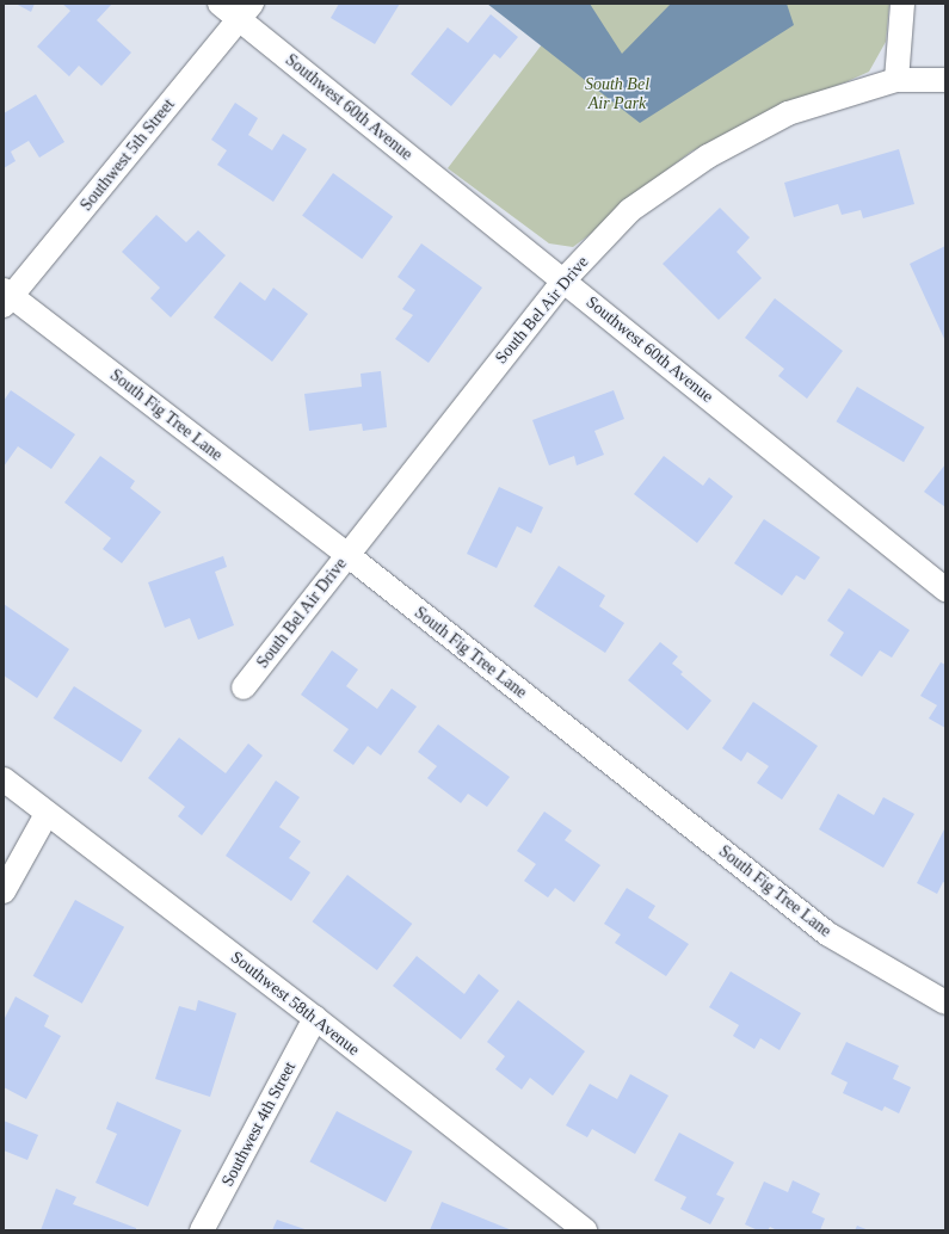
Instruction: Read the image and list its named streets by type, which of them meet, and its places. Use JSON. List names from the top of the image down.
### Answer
{
  "streets": {
    "street": [
      "Southwest 60th Avenue",
      "Southwest 5th Street",
      "South Bel Air Drive",
      "South Fig Tree Lane",
      "Southwest 58th Avenue",
      "Southwest 4th Street"
    ]
  },
  "crossings": [
    ["Southwest 60th Avenue", "Southwest 5th Street"],
    ["Southwest 60th Avenue", "South Bel Air Drive"],
    ["Southwest 5th Street", "South Fig Tree Lane"],
    ["South Bel Air Drive", "South Fig Tree Lane"],
    ["Southwest 58th Avenue", "Southwest 4th Street"]
  ],
  "parks": ["South Bel Air Park"]
}
